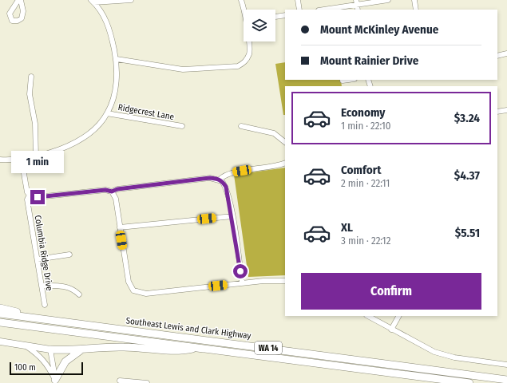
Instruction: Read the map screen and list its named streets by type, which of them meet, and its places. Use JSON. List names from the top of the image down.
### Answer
{
  "streets": {
    "highway": ["Southeast Lewis and Clark Highway", "WA 14"],
    "street": ["Ridgecrest Lane", "Columbia Ridge Drive"]
  },
  "scale_bar": "100 m",
  "page": {
    "banner": ["Mount McKinley Avenue", "Mount Rainier Drive"],
    "list": [
      {
        "name": "Economy",
        "note": "1 min · 22:10",
        "value": "$3.24"
      },
      {
        "name": "Comfort",
        "note": "2 min · 22:11",
        "value": "$4.37"
      },
      {
        "name": "XL",
        "note": "3 min · 22:12",
        "value": "$5.51"
      }
    ],
    "bubble": "1 min",
    "buttons": "Confirm",
    "scale": "100 m"
  }
}
